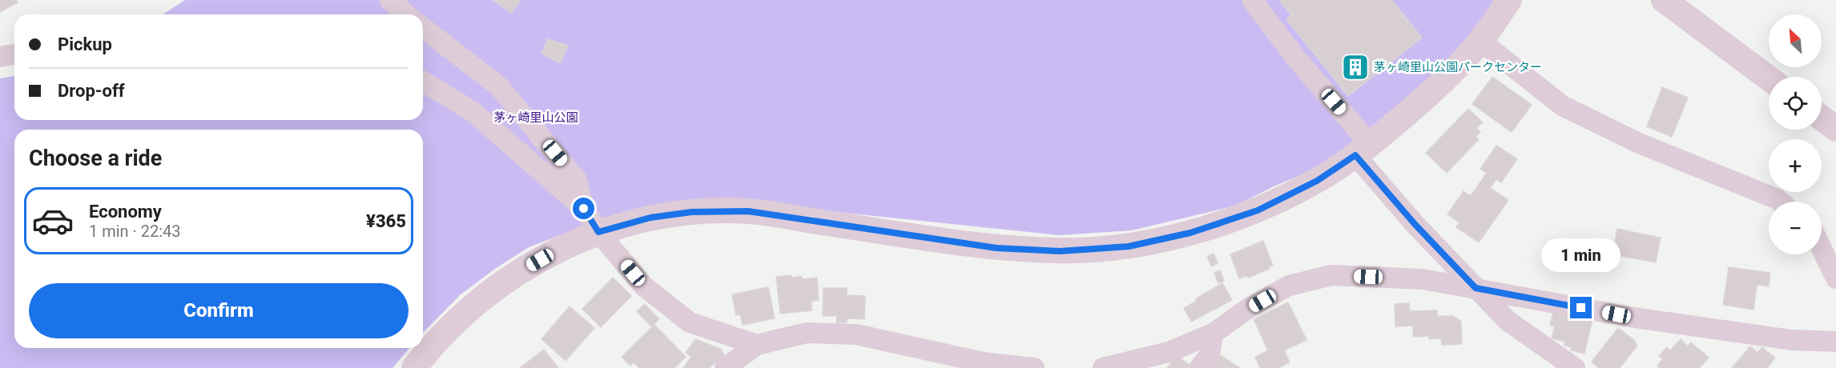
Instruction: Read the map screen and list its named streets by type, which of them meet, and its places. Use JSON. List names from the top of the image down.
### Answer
{
  "parks": ["茅ヶ崎里山公園"],
  "places": {
    "building": ["茅ヶ崎里山公園パークセンター"]
  },
  "north": "top left",
  "page": {
    "map_buttons": ["+", "−"],
    "banner": ["Pickup", "Drop-off"],
    "heading": "Choose a ride",
    "list": [
      {
        "name": "Economy",
        "note": "1 min · 22:43",
        "value": "¥365"
      }
    ],
    "bubble": "1 min",
    "buttons": "Confirm"
  }
}
